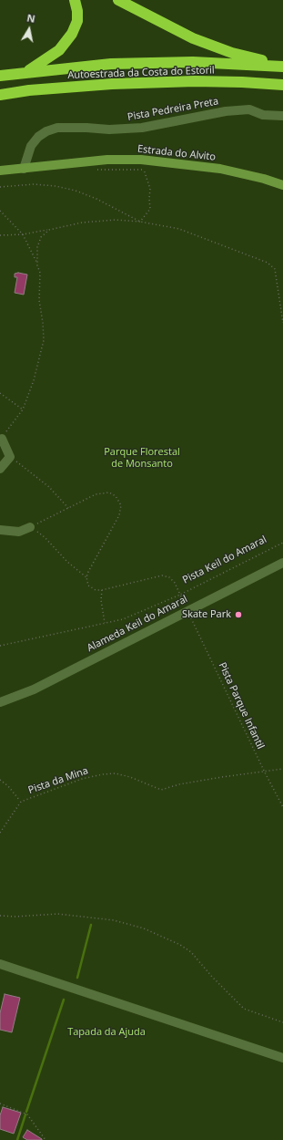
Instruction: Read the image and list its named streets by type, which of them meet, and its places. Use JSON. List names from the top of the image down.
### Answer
{
  "streets": {
    "highway": ["Autoestrada da Costa do Estoril"],
    "street": ["Pista Pedreira Preta", "Estrada do Alvito", "Alameda Keil do Amaral"],
    "path": ["Pista Keil do Amaral", "Pista Parque Infantil", "Pista da Mina"]
  },
  "crossings": [
    ["Pista Pedreira Preta", "Estrada do Alvito"],
    ["Pista Keil do Amaral", "Pista Parque Infantil"],
    ["Alameda Keil do Amaral", "Pista Parque Infantil"],
    ["Pista Parque Infantil", "Pista da Mina"]
  ],
  "parks": ["Parque Florestal de Monsanto", "Tapada da Ajuda"],
  "places": ["Skate Park"],
  "north": "top"
}
